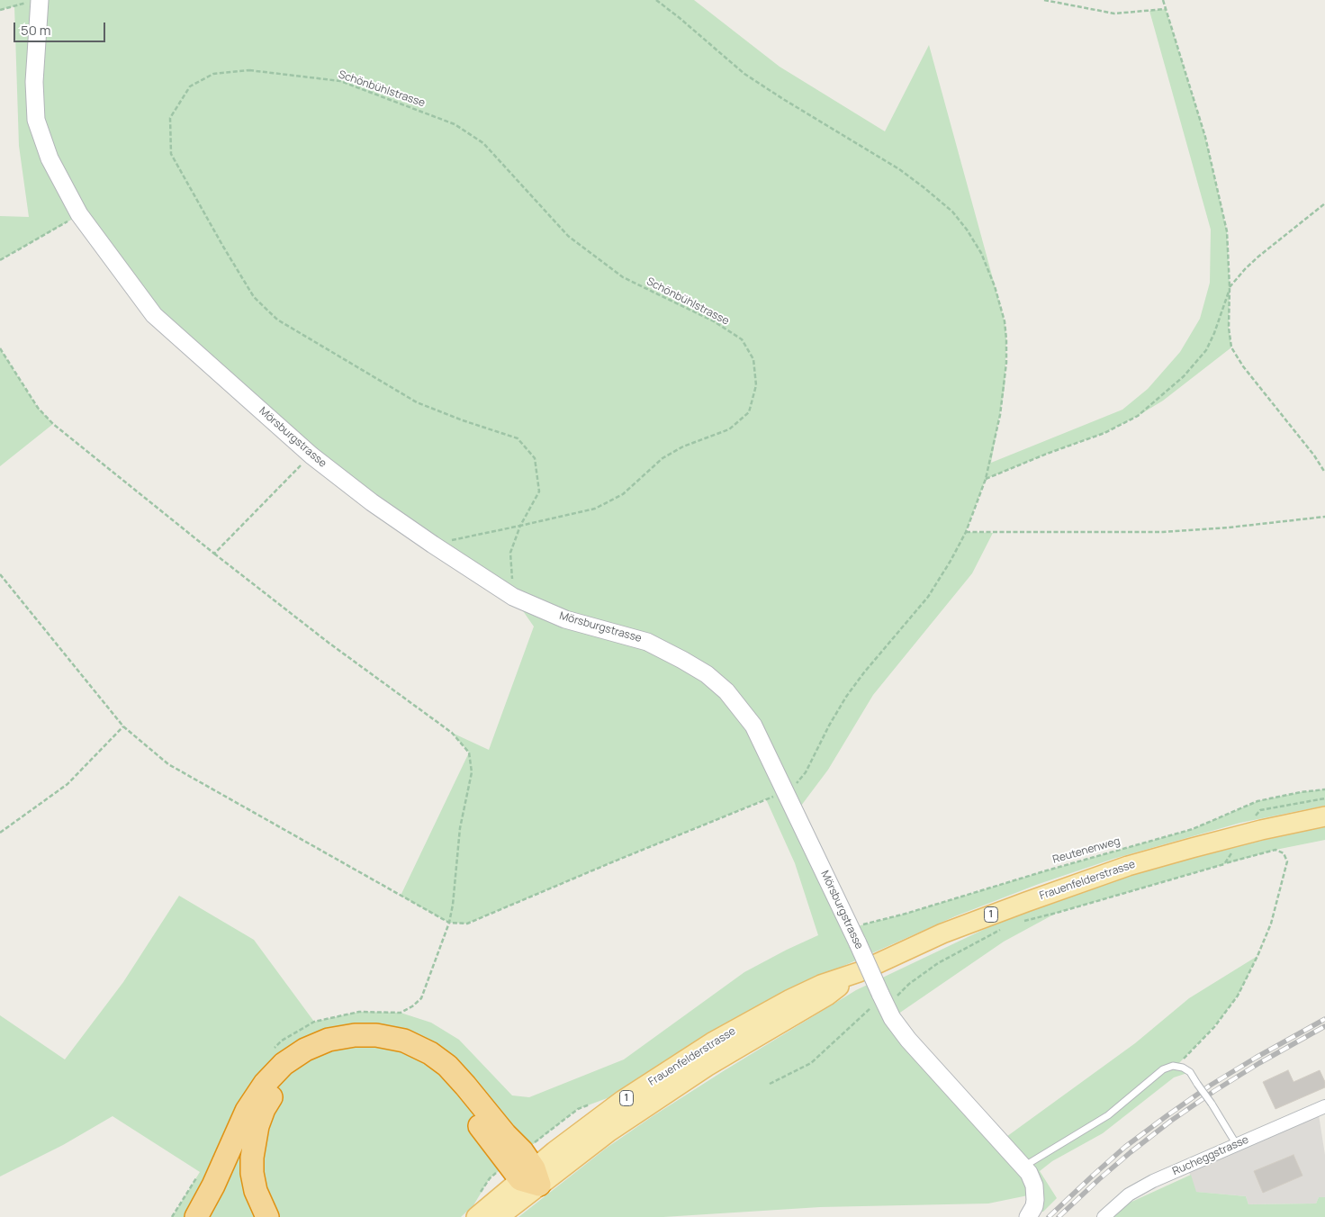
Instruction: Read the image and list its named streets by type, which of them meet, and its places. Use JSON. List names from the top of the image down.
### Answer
{
  "streets": {
    "main road": ["Frauenfelderstrasse", "1"],
    "street": ["Mörsburgstrasse", "Rucheggstrasse"],
    "path": ["Schönbühlstrasse", "Reutenenweg"]
  },
  "crossings": [
    ["Schönbühlstrasse", "Mörsburgstrasse"],
    ["Mörsburgstrasse", "Reutenenweg"]
  ],
  "scale_bar": "50 m"
}
